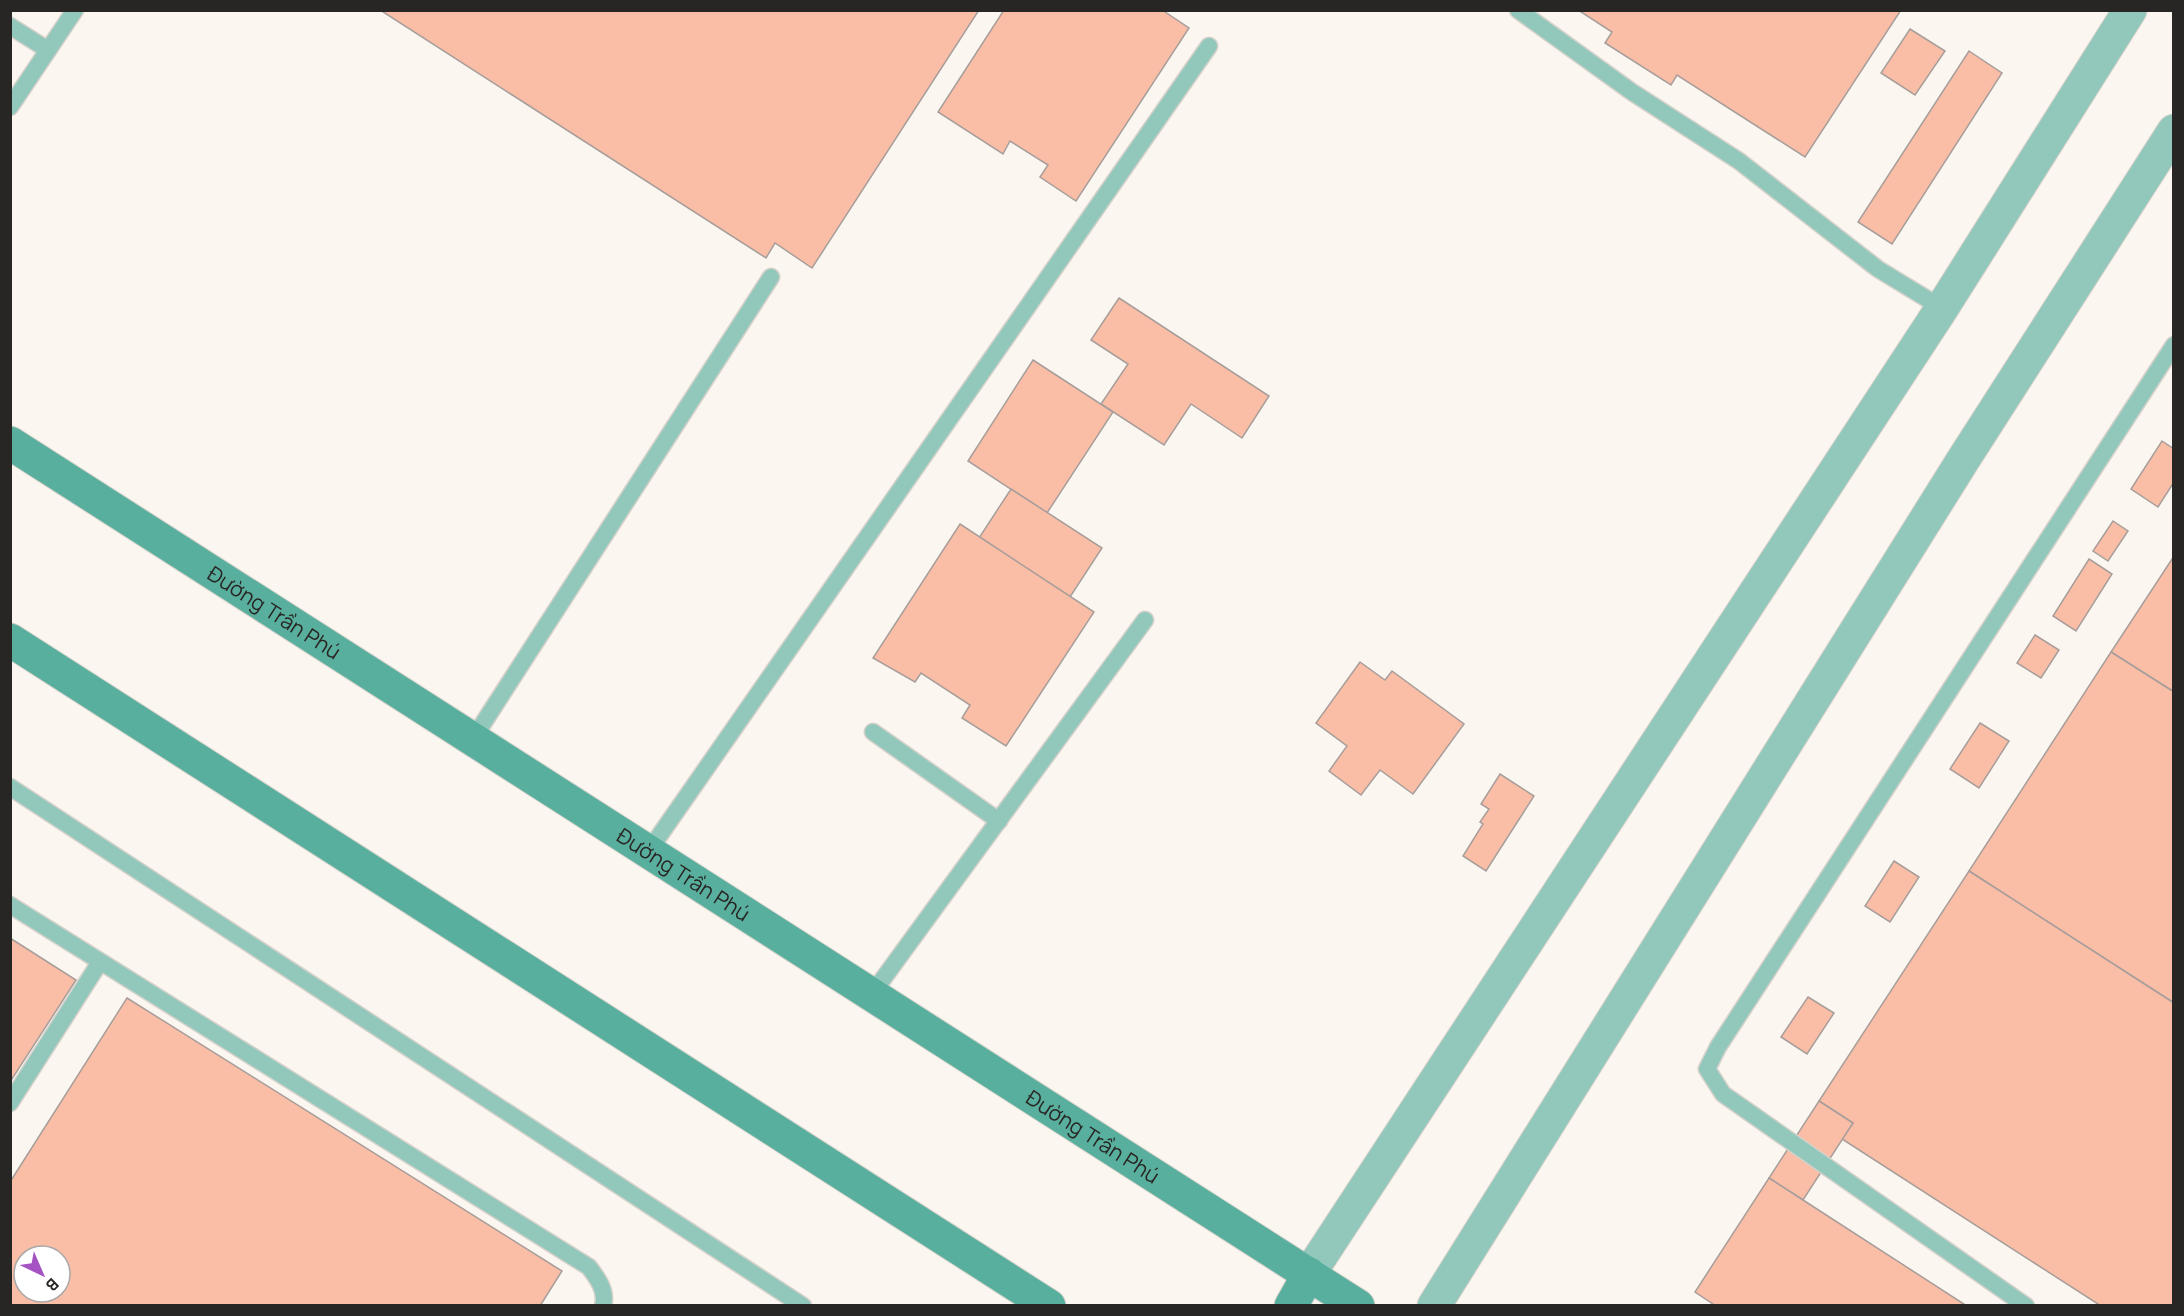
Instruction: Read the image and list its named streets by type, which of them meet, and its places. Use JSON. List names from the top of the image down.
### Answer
{
  "streets": {
    "main road": ["Đường Trần Phú"]
  },
  "north": "bottom right"
}
